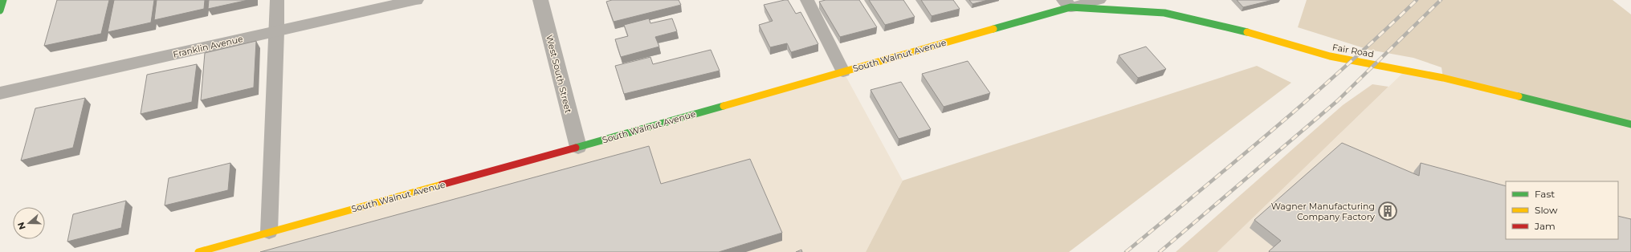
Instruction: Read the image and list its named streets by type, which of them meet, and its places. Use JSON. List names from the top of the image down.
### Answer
{
  "streets": {
    "main road": ["Fair Road", "South Walnut Avenue"],
    "street": ["Franklin Avenue", "West South Street"]
  },
  "crossings": [
    ["Fair Road", "South Walnut Avenue"],
    ["South Walnut Avenue", "West South Street"]
  ],
  "places": {
    "building": ["Wagner Manufacturing Company Factory"]
  },
  "legend": ["Fast", "Slow", "Jam"],
  "north": "left"
}
